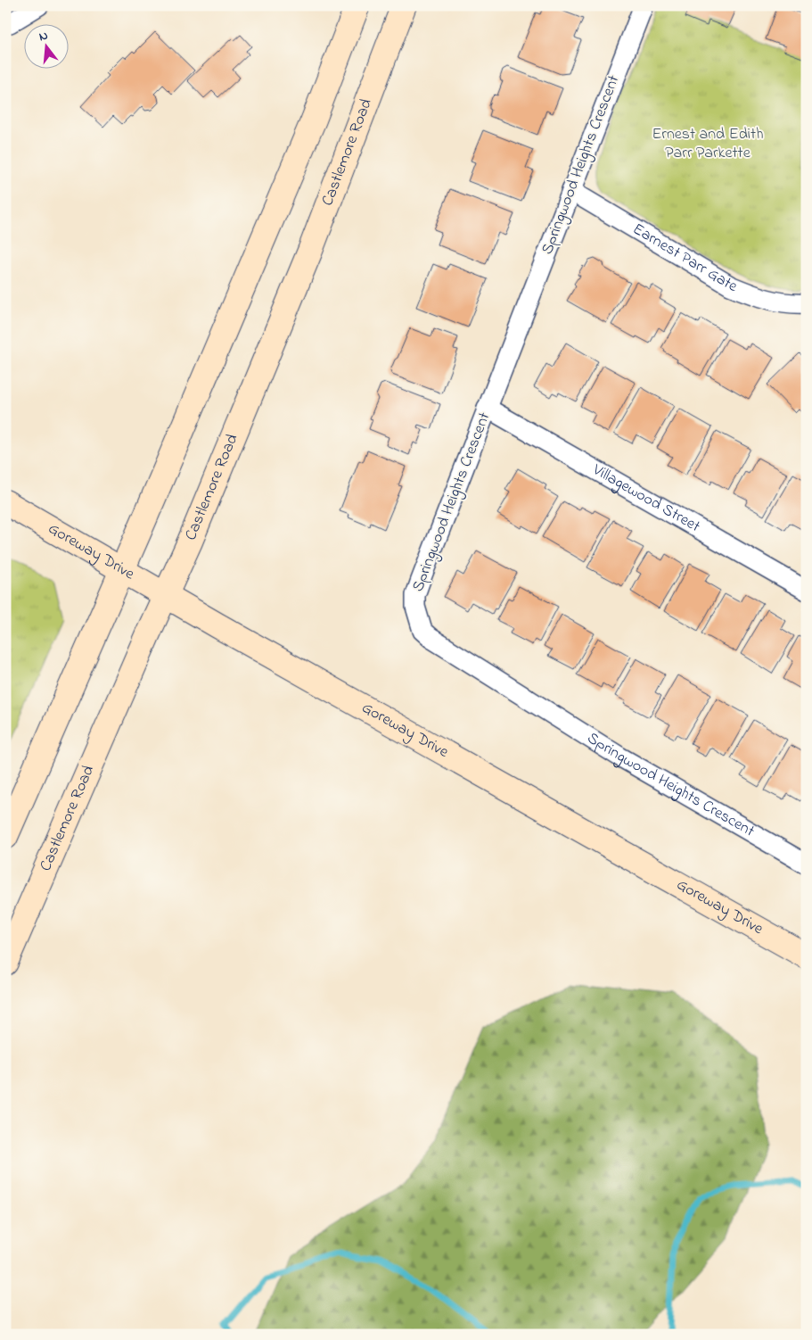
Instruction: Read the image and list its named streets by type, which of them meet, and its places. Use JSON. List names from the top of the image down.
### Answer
{
  "streets": {
    "main road": ["Castlemore Road", "Goreway Drive"],
    "street": ["Springwood Heights Crescent", "Earnest Parr Gate", "Villagewood Street"]
  },
  "crossings": [
    ["Castlemore Road", "Goreway Drive"],
    ["Springwood Heights Crescent", "Earnest Parr Gate"],
    ["Springwood Heights Crescent", "Villagewood Street"]
  ],
  "parks": ["Ernest and Edith Parr Parkette"],
  "north": "top"
}
